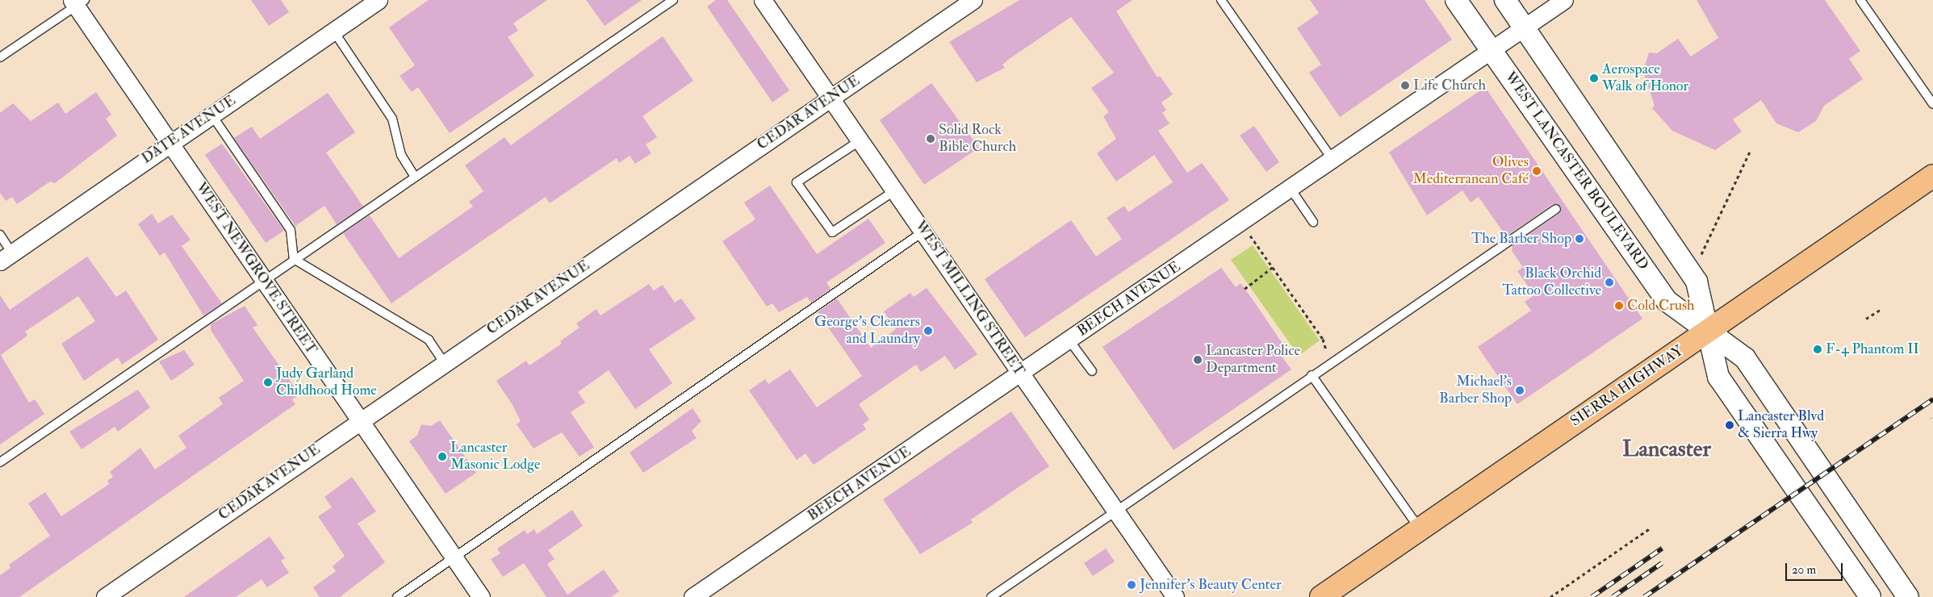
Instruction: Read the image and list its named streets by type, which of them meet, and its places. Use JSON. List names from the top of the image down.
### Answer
{
  "streets": {
    "main road": ["SIERRA HIGHWAY"],
    "street": [
      "CEDAR AVENUE",
      "DATE AVENUE",
      "WEST LANCASTER BOULEVARD",
      "WEST NEWGROVE STREET",
      "WEST MILLING STREET",
      "BEECH AVENUE"
    ]
  },
  "crossings": [
    ["CEDAR AVENUE", "WEST NEWGROVE STREET"],
    ["CEDAR AVENUE", "WEST MILLING STREET"],
    ["DATE AVENUE", "WEST NEWGROVE STREET"],
    ["WEST LANCASTER BOULEVARD", "BEECH AVENUE"],
    ["WEST LANCASTER BOULEVARD", "SIERRA HIGHWAY"],
    ["WEST MILLING STREET", "BEECH AVENUE"]
  ],
  "districts": ["Lancaster"],
  "places": [
    "Aerospace Walk of Honor",
    "Life Church",
    "Solid Rock Bible Church",
    "Olives Mediterranean Café",
    "The Barber Shop",
    "Black Orchid Tattoo Collective",
    "Cold Crush",
    "George's Cleaners and Laundry",
    "F-4 Phantom II",
    "Lancaster Police Department",
    "Judy Garland Childhood Home",
    "Michael's Barber Shop",
    "Lancaster Blvd & Sierra Hwy",
    "Lancaster Masonic Lodge",
    "Jennifer's Beauty Center"
  ],
  "scale_bar": "20 m"
}
